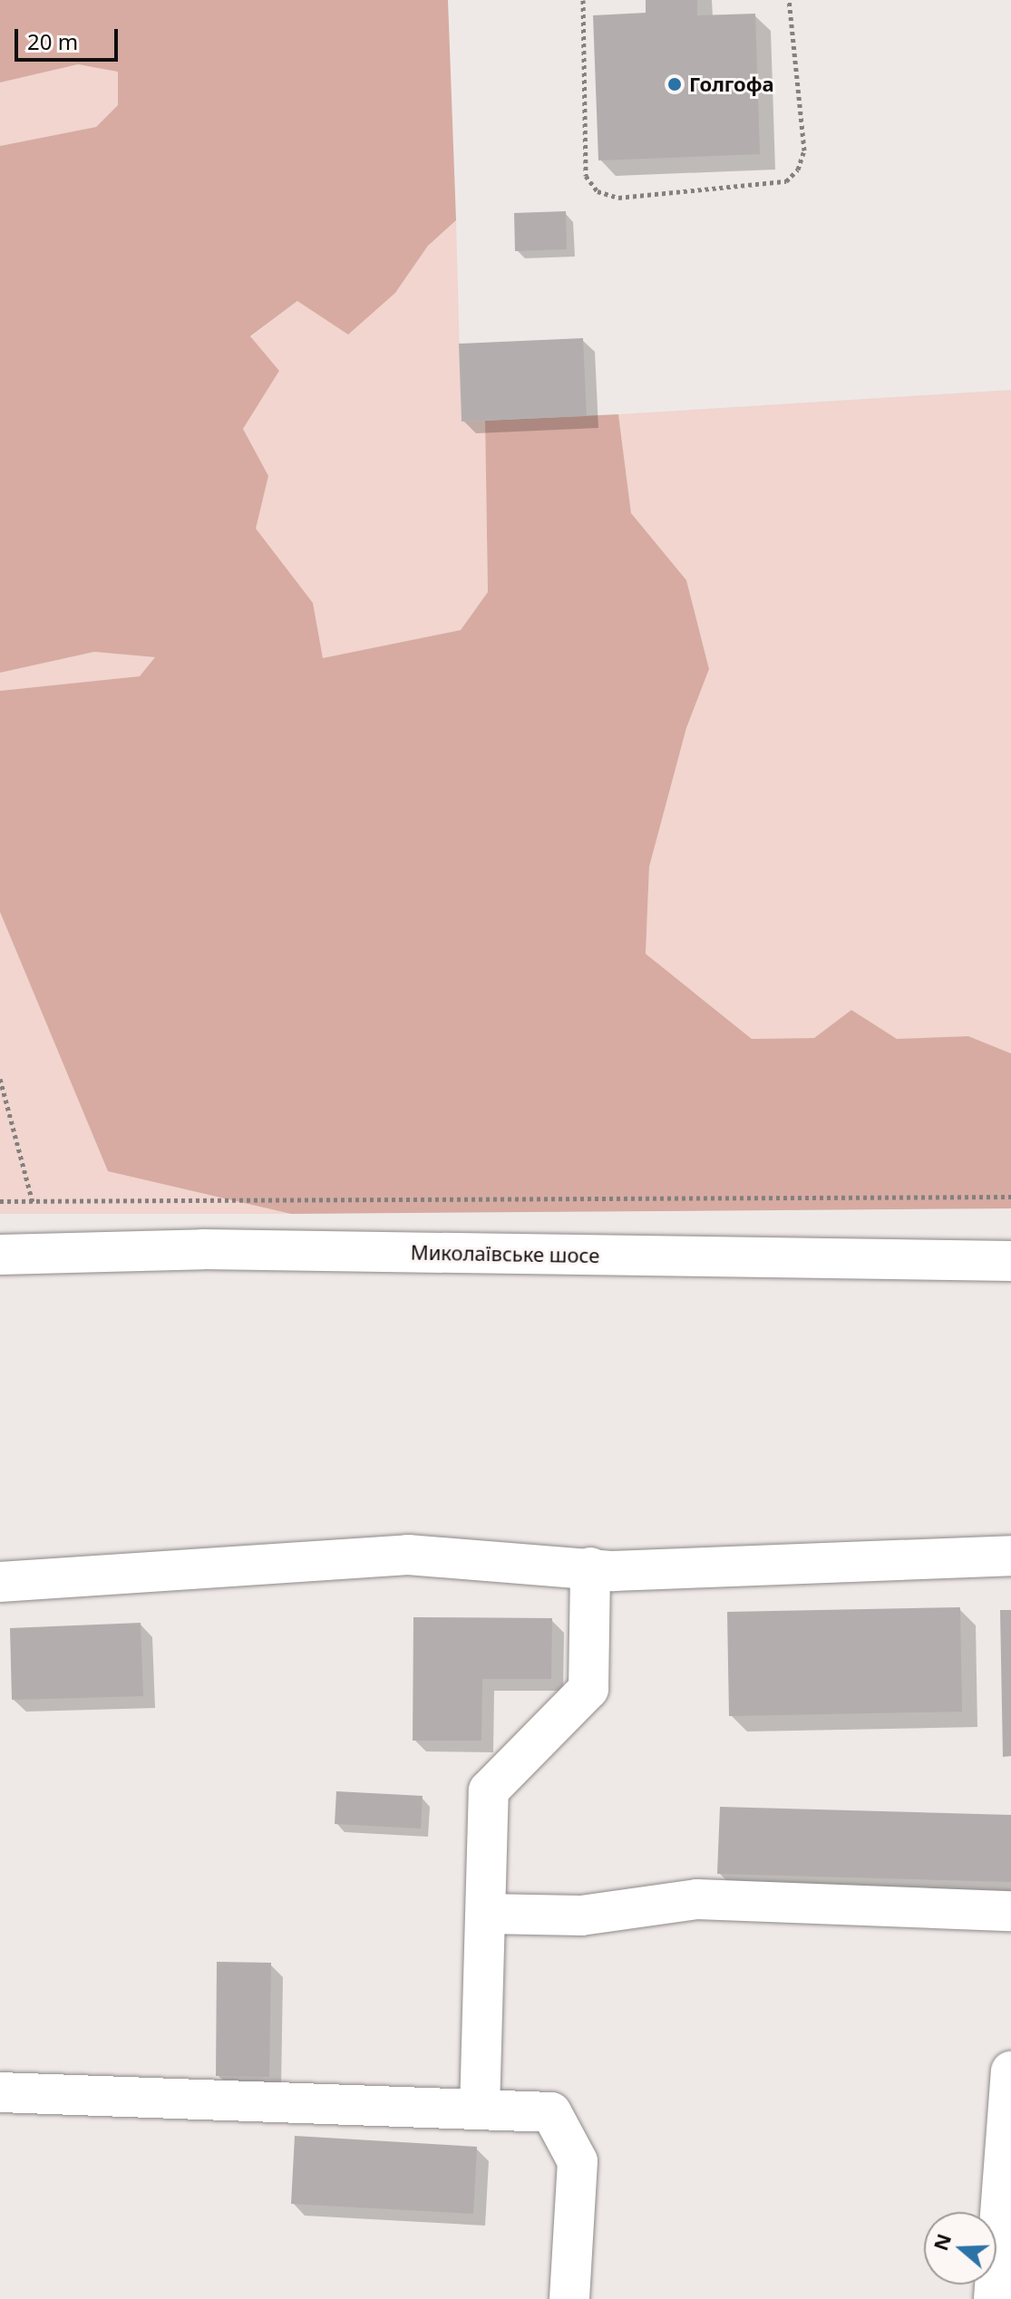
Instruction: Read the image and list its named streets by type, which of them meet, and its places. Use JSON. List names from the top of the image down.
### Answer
{
  "streets": {
    "main road": ["Миколаївське шосе"]
  },
  "places": ["Голгофа"],
  "scale_bar": "20 m",
  "north": "left"
}
